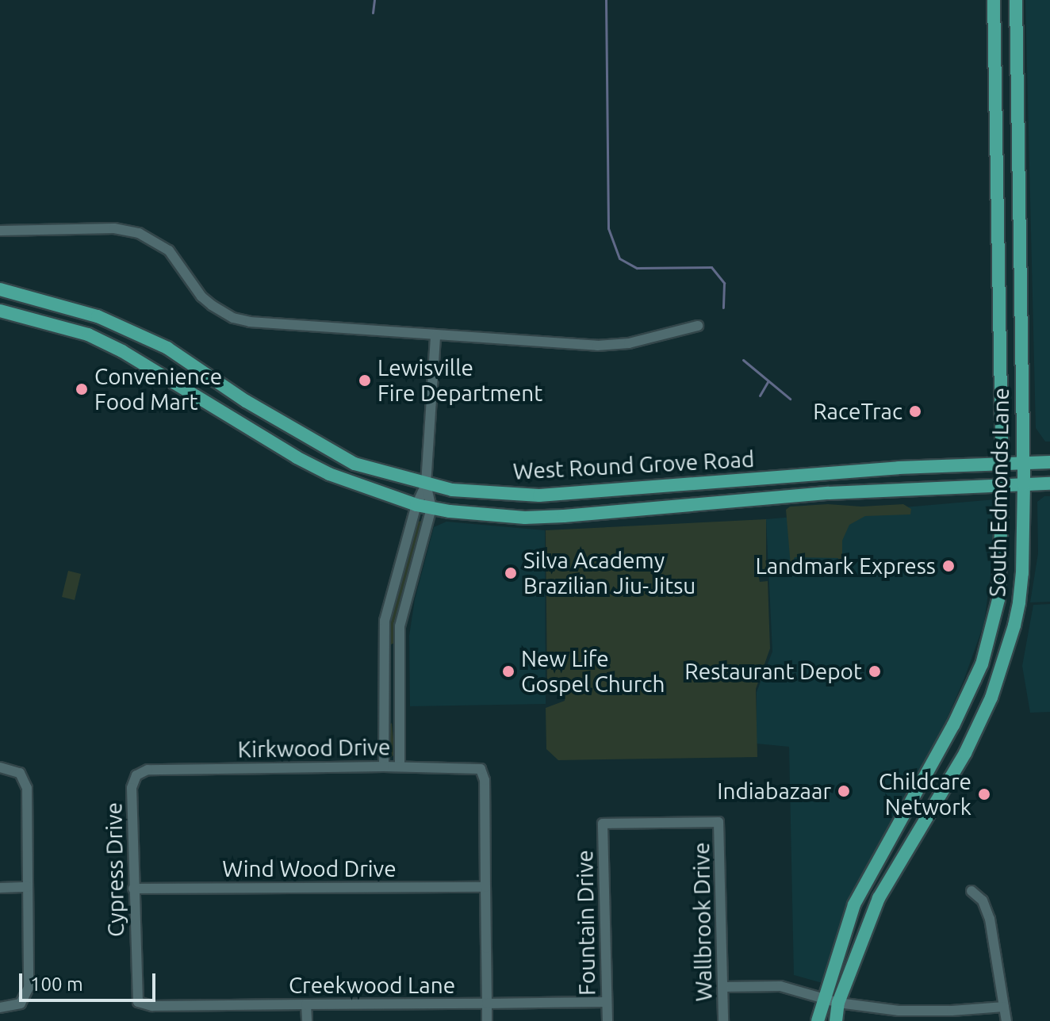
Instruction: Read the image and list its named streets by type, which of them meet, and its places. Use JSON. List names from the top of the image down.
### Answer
{
  "streets": {
    "main road": ["West Round Grove Road", "South Edmonds Lane"],
    "street": [
      "Kirkwood Drive",
      "Wind Wood Drive",
      "Cypress Drive",
      "Wallbrook Drive",
      "Fountain Drive",
      "Creekwood Lane"
    ]
  },
  "crossings": [
    ["West Round Grove Road", "South Edmonds Lane"],
    ["Kirkwood Drive", "Wind Wood Drive"],
    ["Kirkwood Drive", "Cypress Drive"],
    ["Wind Wood Drive", "Cypress Drive"],
    ["Cypress Drive", "Creekwood Lane"],
    ["Wallbrook Drive", "Fountain Drive"],
    ["Fountain Drive", "Creekwood Lane"]
  ],
  "places": [
    "Lewisville Fire Department",
    "Convenience Food Mart",
    "RaceTrac",
    "Landmark Express",
    "Silva Academy Brazilian Jiu-Jitsu",
    "New Life Gospel Church",
    "Restaurant Depot",
    "Indiabazaar",
    "Childcare Network"
  ],
  "scale_bar": "100 m"
}
